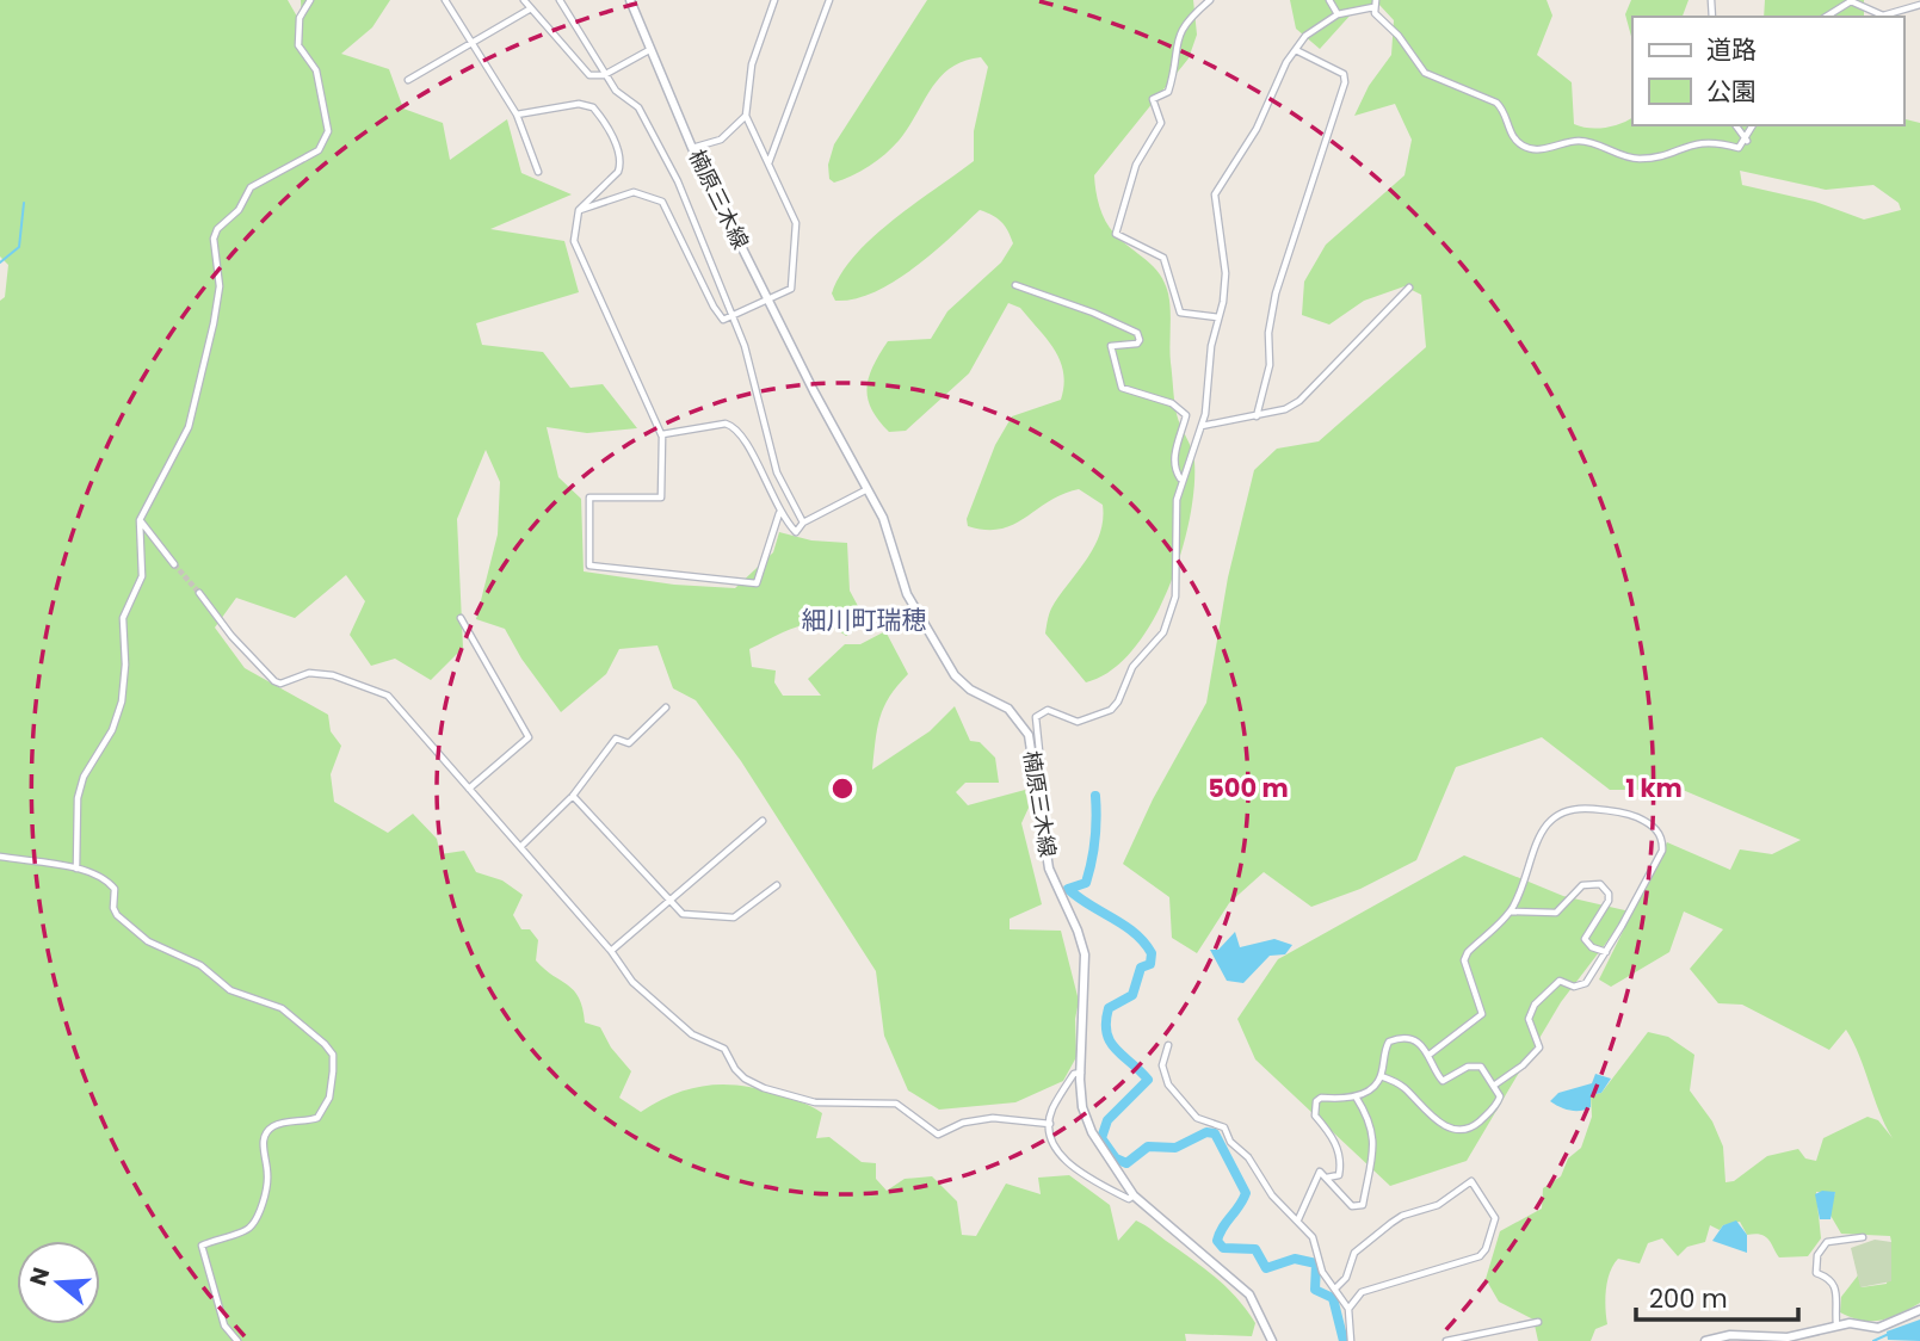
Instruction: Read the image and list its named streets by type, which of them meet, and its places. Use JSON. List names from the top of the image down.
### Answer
{
  "streets": {
    "main road": ["楠原三木線"]
  },
  "districts": ["細川町瑞穂"],
  "legend": ["道路", "公園"],
  "scale_bar": "200 m",
  "north": "left",
  "rings": ["500 m", "1 km"]
}
